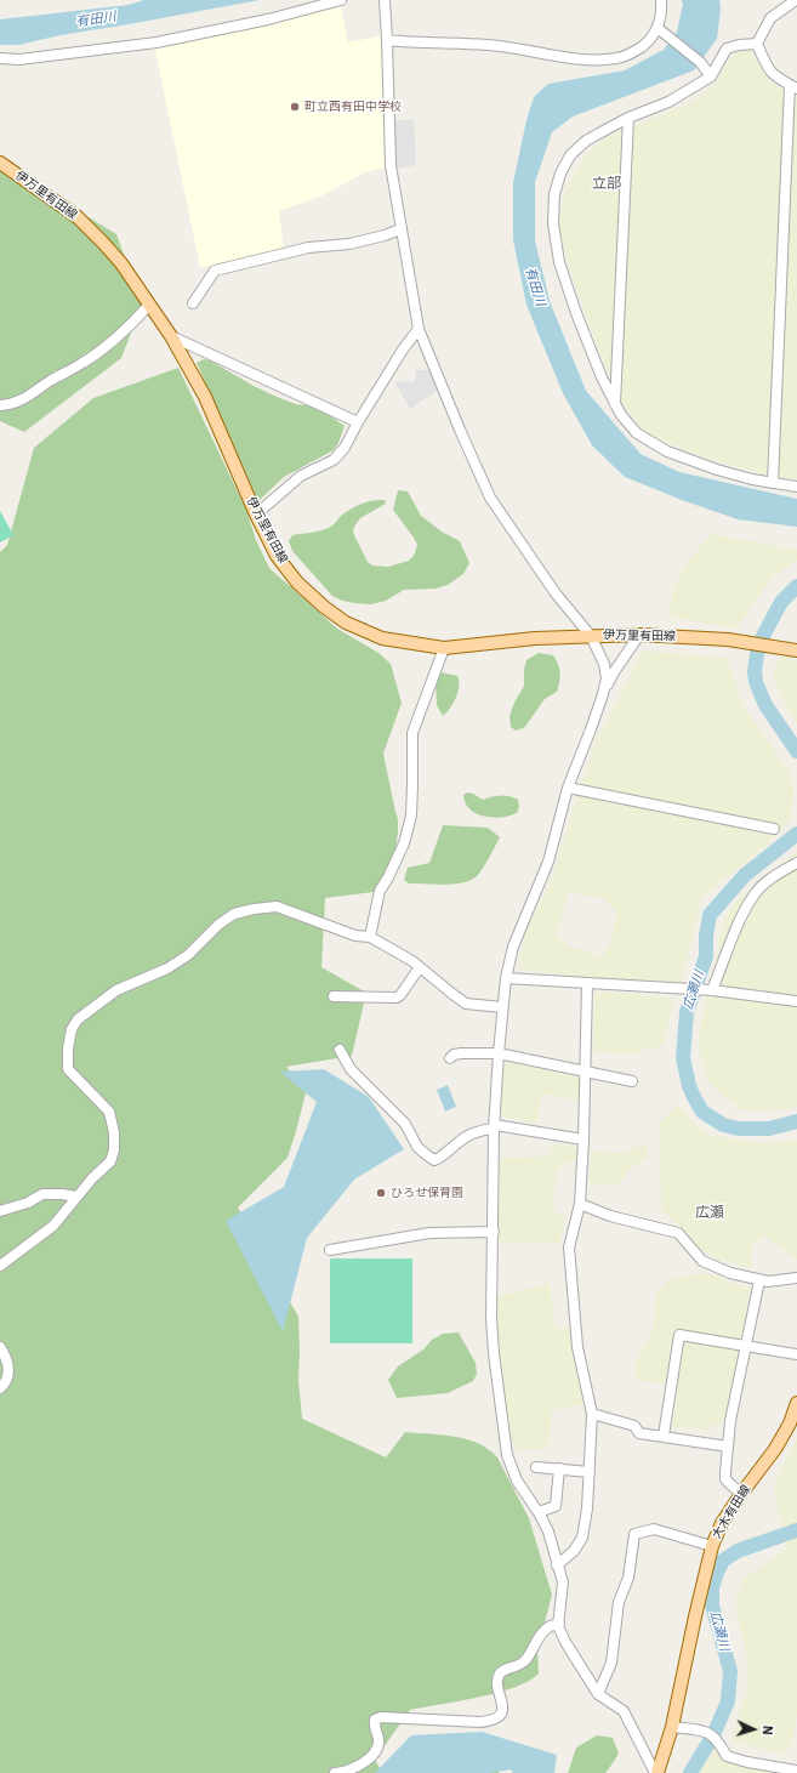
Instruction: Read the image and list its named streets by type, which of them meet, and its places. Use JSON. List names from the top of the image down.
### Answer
{
  "streets": {
    "main road": ["伊万里有田線", "大木有田線"]
  },
  "districts": ["立部", "広瀬"],
  "water": ["有田川", "広瀬川"],
  "places": ["町立西有田中学校", "ひろせ保育園"],
  "north": "right"
}
